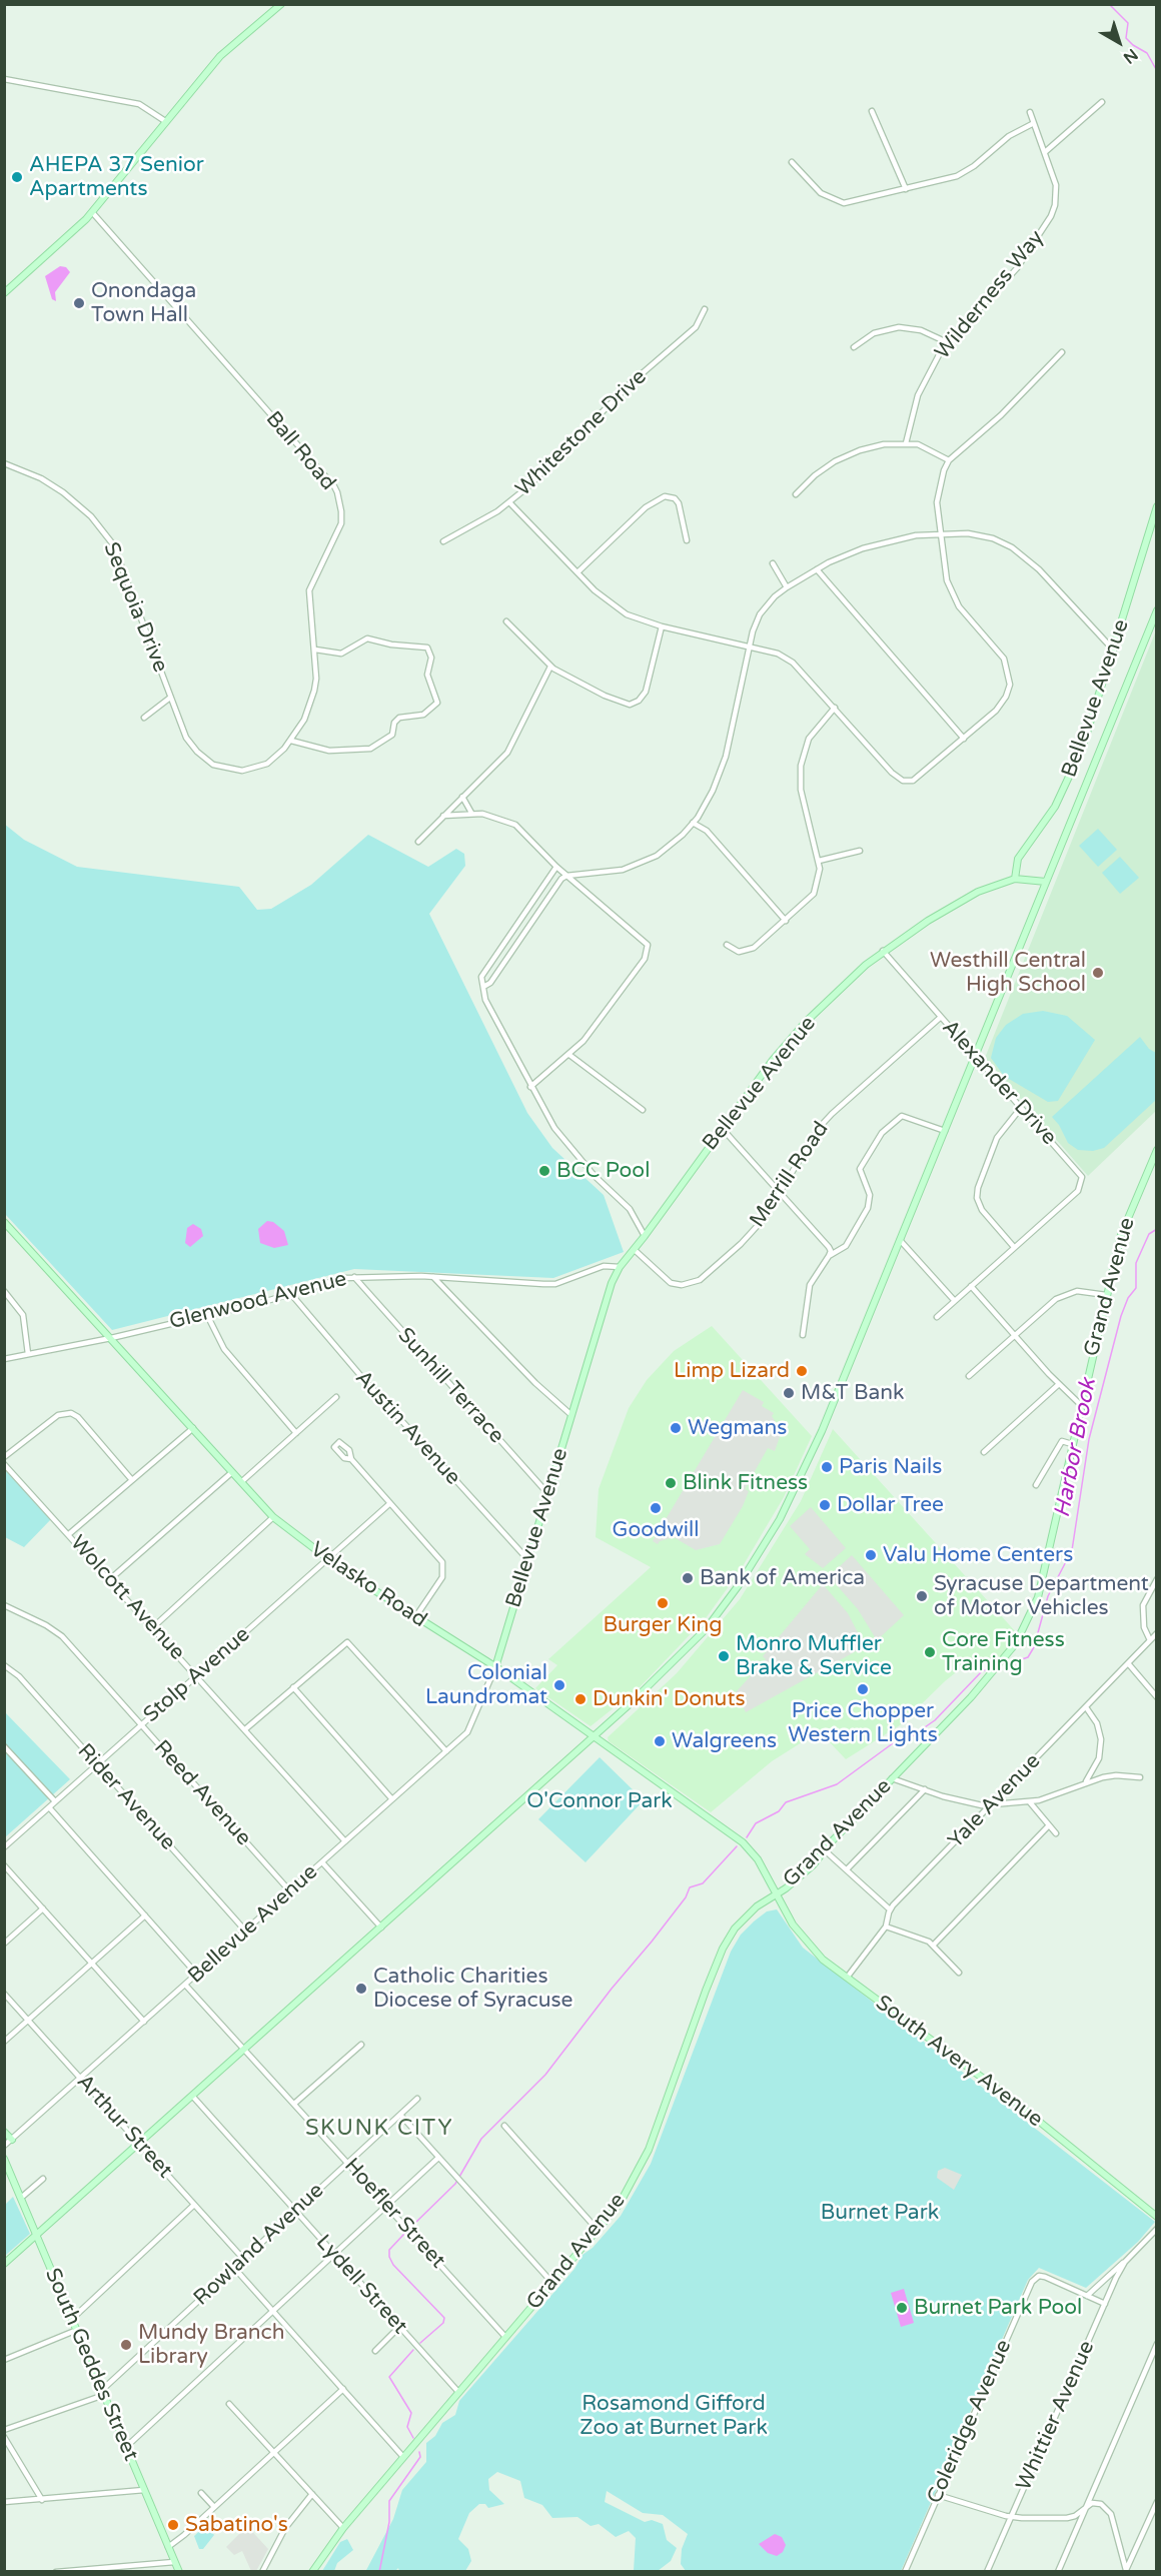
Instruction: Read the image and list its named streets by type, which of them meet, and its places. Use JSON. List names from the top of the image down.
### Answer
{
  "streets": {
    "street": [
      "Wilderness Way",
      "Whitestone Drive",
      "Ball Road",
      "Sequoia Drive",
      "Bellevue Avenue",
      "Alexander Drive",
      "Merrill Road",
      "Grand Avenue",
      "Glenwood Avenue",
      "Sunhill Terrace",
      "Austin Avenue",
      "Velasko Road",
      "Wolcott Avenue",
      "Stolp Avenue",
      "Reed Avenue",
      "Rider Avenue",
      "Yale Avenue",
      "South Avery Avenue",
      "Arthur Street",
      "Hoefler Street",
      "Rowland Avenue",
      "Lydell Street",
      "South Geddes Street",
      "Whittier Avenue",
      "Coleridge Avenue"
    ]
  },
  "crossings": [
    ["Ball Road", "Sequoia Drive"],
    ["Bellevue Avenue", "Alexander Drive"],
    ["Bellevue Avenue", "Merrill Road"],
    ["Bellevue Avenue", "Glenwood Avenue"],
    ["Bellevue Avenue", "Sunhill Terrace"],
    ["Bellevue Avenue", "Austin Avenue"],
    ["Bellevue Avenue", "Velasko Road"],
    ["Bellevue Avenue", "Wolcott Avenue"],
    ["Bellevue Avenue", "Reed Avenue"],
    ["Bellevue Avenue", "Rider Avenue"],
    ["Bellevue Avenue", "Arthur Street"],
    ["Bellevue Avenue", "Hoefler Street"],
    ["Alexander Drive", "Merrill Road"],
    ["Grand Avenue", "Velasko Road"],
    ["Grand Avenue", "South Avery Avenue"],
    ["Grand Avenue", "Hoefler Street"],
    ["Grand Avenue", "Lydell Street"],
    ["Glenwood Avenue", "Sunhill Terrace"],
    ["Glenwood Avenue", "Austin Avenue"],
    ["Glenwood Avenue", "Velasko Road"],
    ["Velasko Road", "Stolp Avenue"],
    ["Velasko Road", "South Avery Avenue"],
    ["Wolcott Avenue", "Stolp Avenue"],
    ["Stolp Avenue", "Reed Avenue"],
    ["Stolp Avenue", "Rider Avenue"],
    ["Arthur Street", "Rowland Avenue"],
    ["Hoefler Street", "Rowland Avenue"],
    ["Rowland Avenue", "Lydell Street"],
    ["Rowland Avenue", "South Geddes Street"],
    ["Whittier Avenue", "Coleridge Avenue"]
  ],
  "districts": ["SKUNK CITY"],
  "water": ["Harbor Brook"],
  "parks": ["O'Connor Park", "Burnet Park", "Rosamond Gifford Zoo at Burnet Park"],
  "places": [
    "AHEPA 37 Senior Apartments",
    "Onondaga Town Hall",
    "Westhill Central High School",
    "BCC Pool",
    "Limp Lizard",
    "M&T Bank",
    "Wegmans",
    "Paris Nails",
    "Blink Fitness",
    "Dollar Tree",
    "Goodwill",
    "Valu Home Centers",
    "Bank of America",
    "Syracuse Department of Motor Vehicles",
    "Burger King",
    "Core Fitness Training",
    "Monro Muffler Brake & Service",
    "Colonial Laundromat",
    "Price Chopper Western Lights",
    "Dunkin' Donuts",
    "Walgreens",
    "Catholic Charities Diocese of Syracuse",
    "Burnet Park Pool",
    "Mundy Branch Library",
    "Sabatino's"
  ],
  "north": "bottom right"
}
